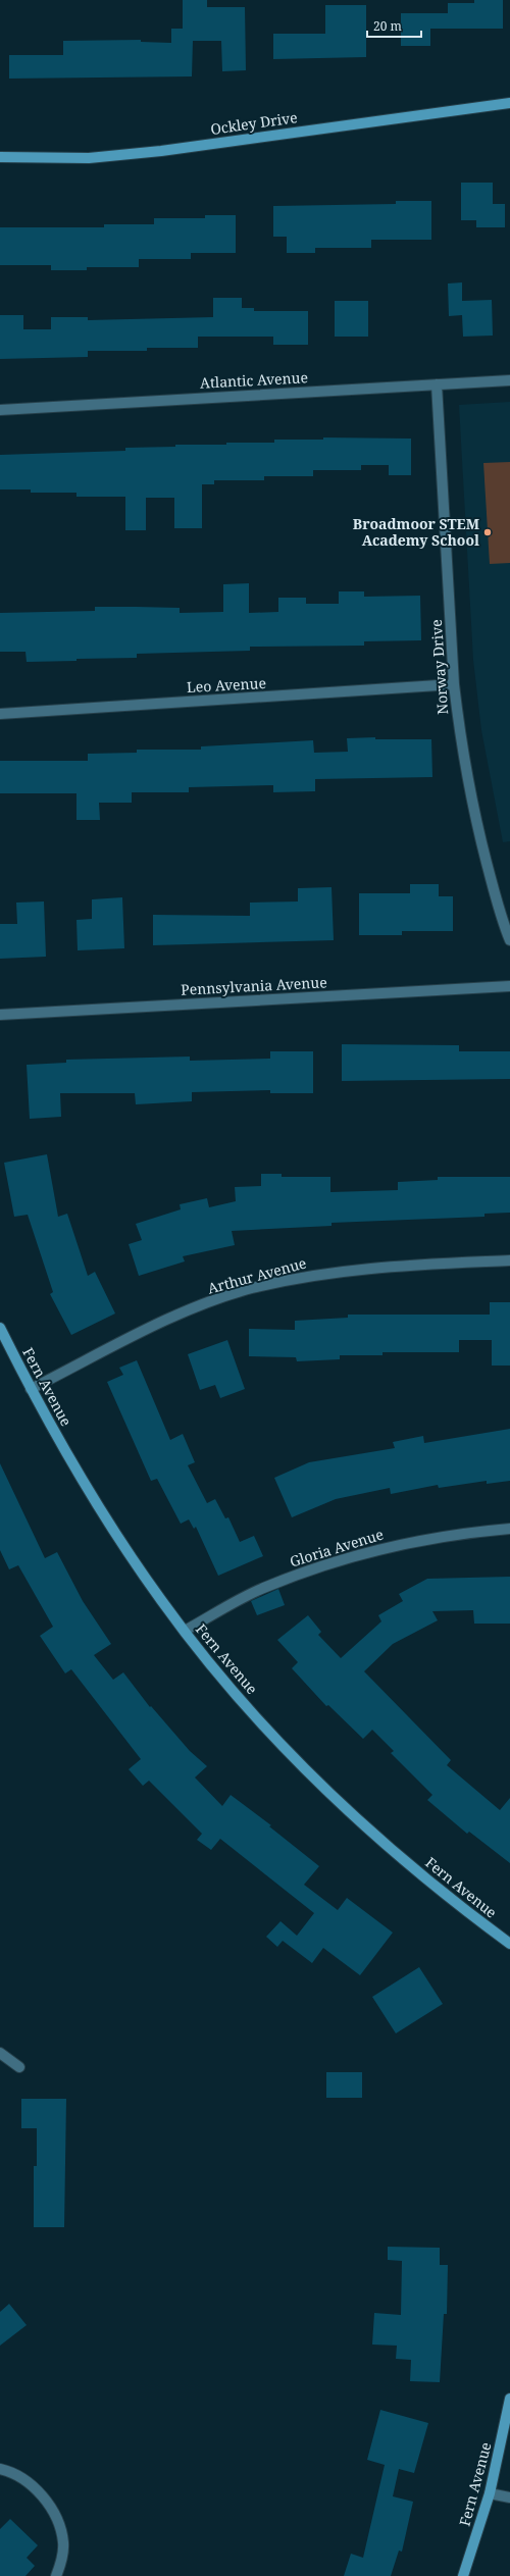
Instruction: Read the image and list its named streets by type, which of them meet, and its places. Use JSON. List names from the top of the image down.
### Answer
{
  "streets": {
    "street": [
      "Ockley Drive",
      "Atlantic Avenue",
      "Norway Drive",
      "Leo Avenue",
      "Pennsylvania Avenue",
      "Arthur Avenue",
      "Fern Avenue",
      "Gloria Avenue"
    ]
  },
  "crossings": [
    ["Atlantic Avenue", "Norway Drive"],
    ["Norway Drive", "Leo Avenue"],
    ["Arthur Avenue", "Fern Avenue"],
    ["Fern Avenue", "Gloria Avenue"]
  ],
  "places": ["Broadmoor STEM Academy School"],
  "scale_bar": "20 m"
}
